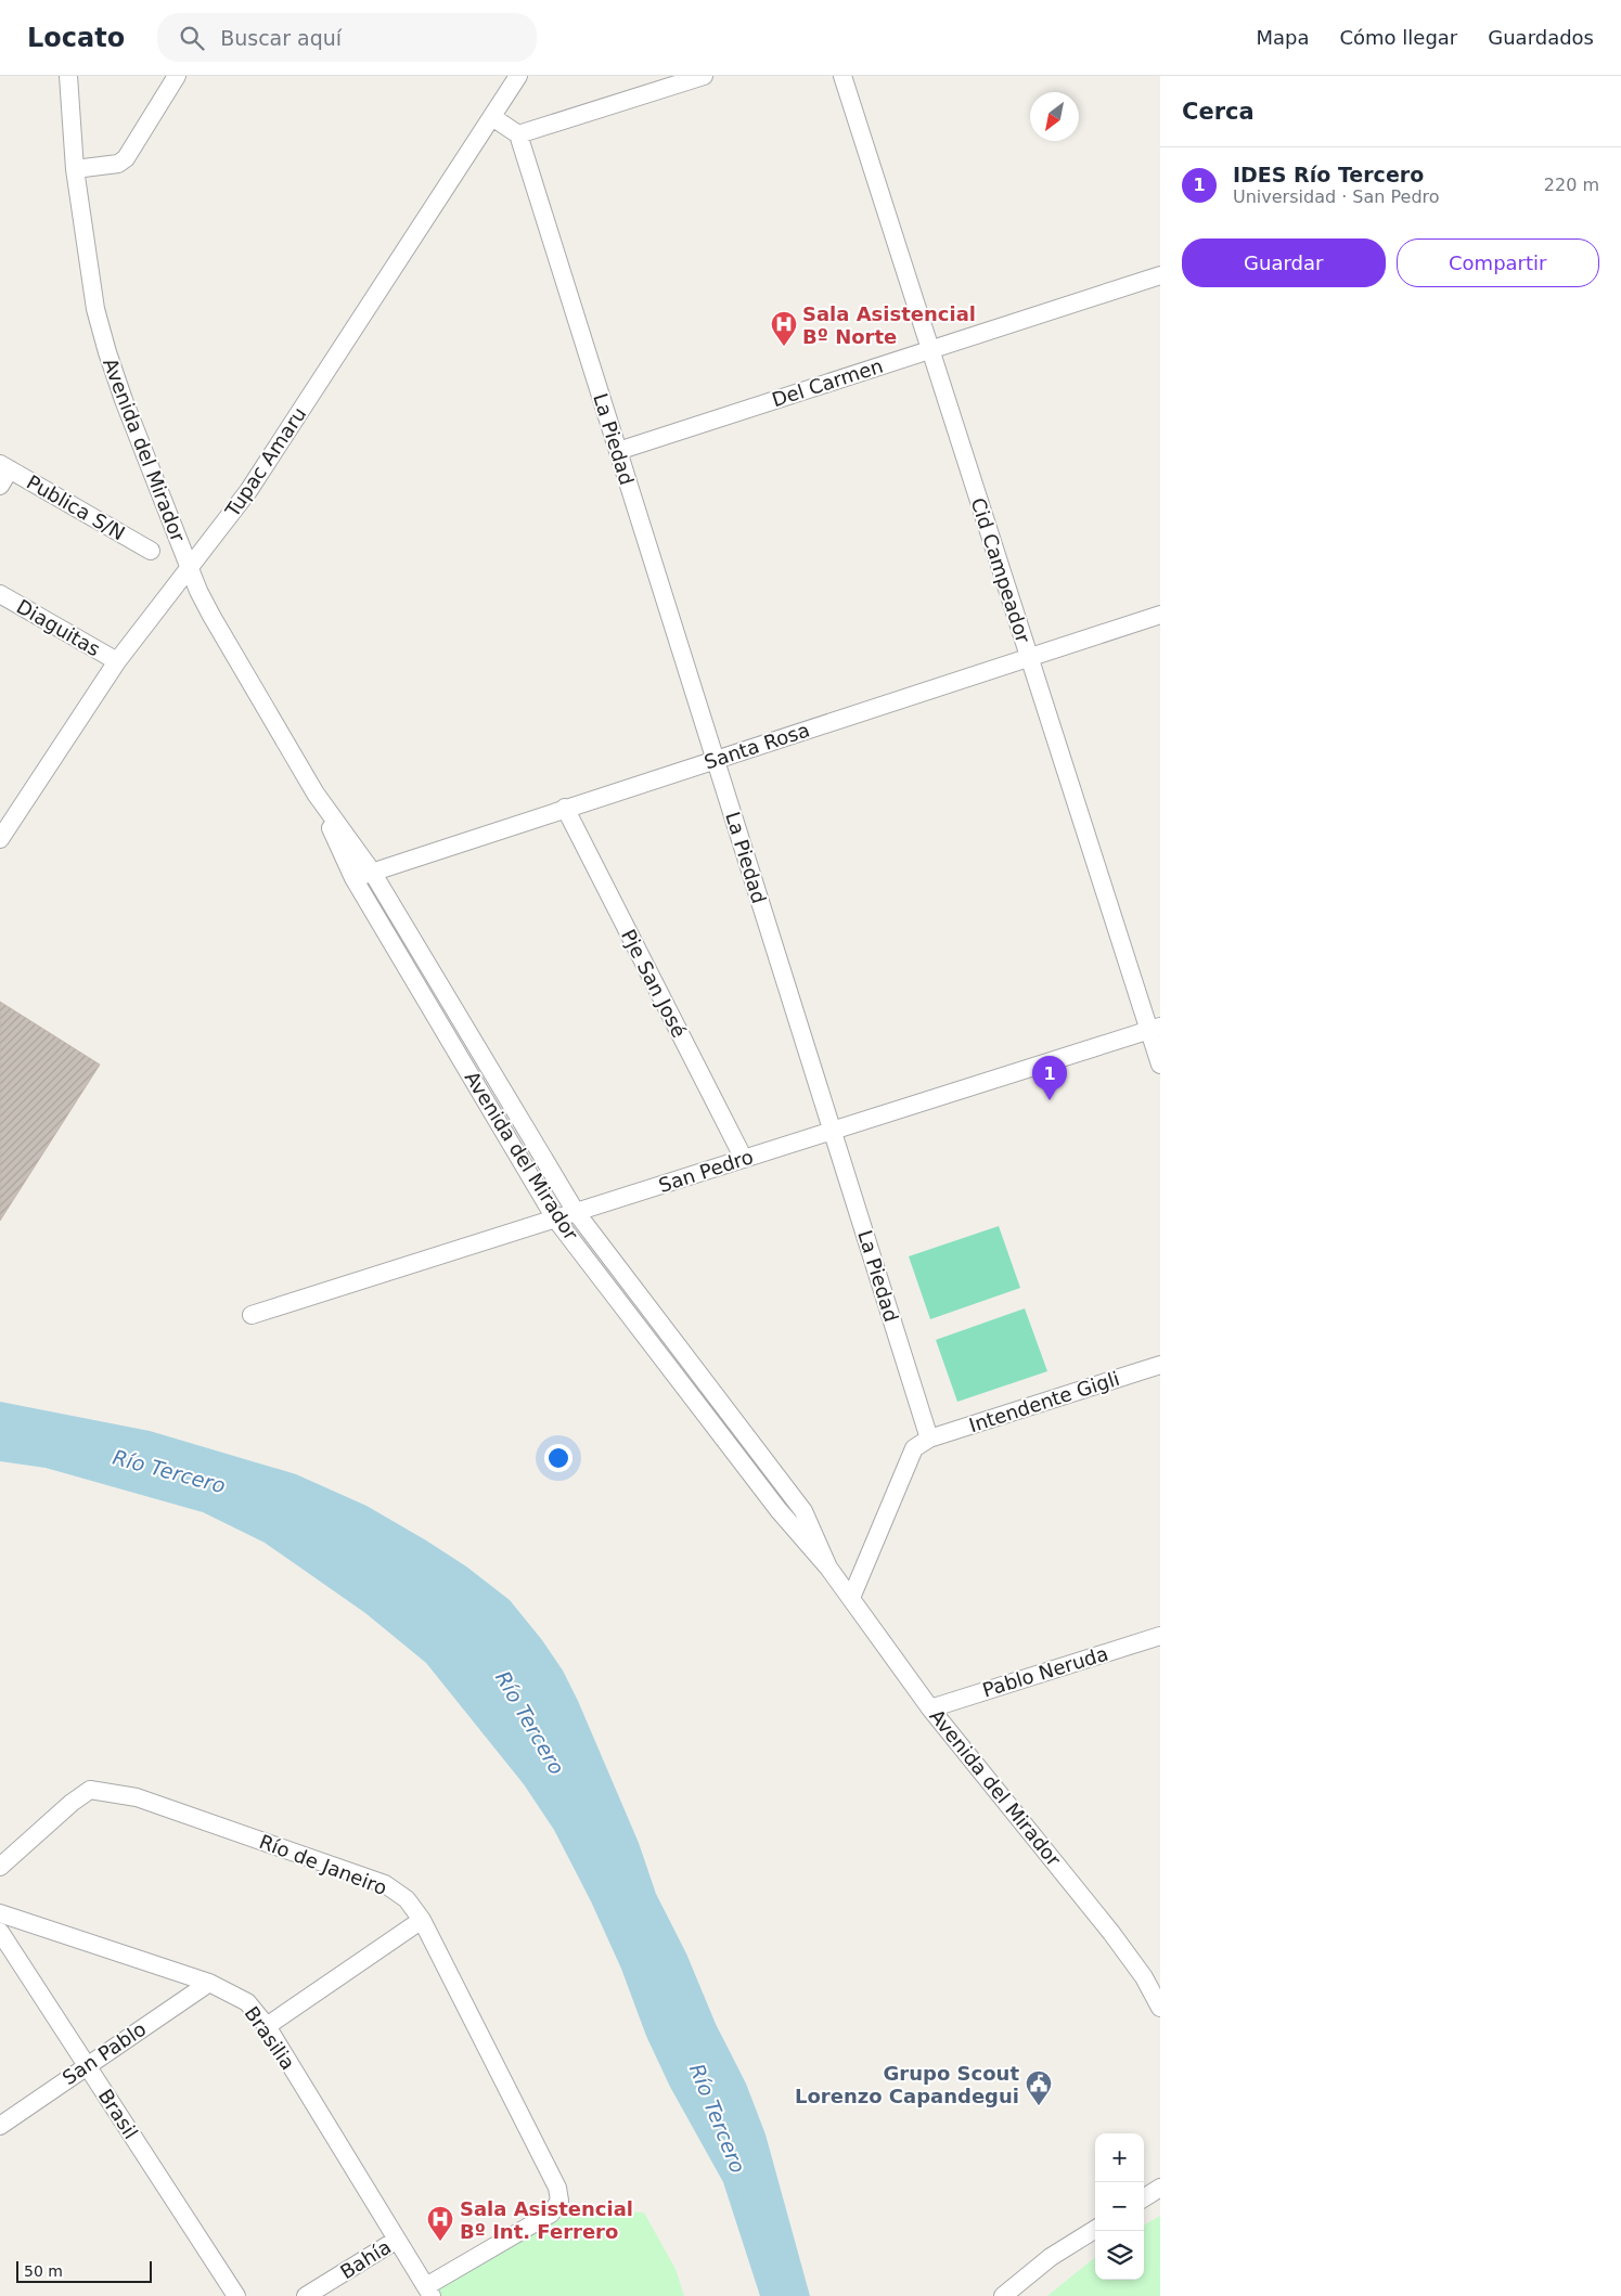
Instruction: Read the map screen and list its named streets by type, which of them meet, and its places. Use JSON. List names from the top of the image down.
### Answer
{
  "streets": {
    "street": [
      "Del Carmen",
      "La Piedad",
      "Avenida del Mirador",
      "Tupac Amaru",
      "Publica S/N",
      "Cid Campeador",
      "Diaguitas",
      "Santa Rosa",
      "Pje San José",
      "San Pedro",
      "Intendente Gigli",
      "Pablo Neruda",
      "Río de Janeiro",
      "Brasilia",
      "San Pablo",
      "Brasil",
      "Bahía"
    ]
  },
  "crossings": [
    ["Del Carmen", "La Piedad"],
    ["Del Carmen", "Cid Campeador"],
    ["La Piedad", "Santa Rosa"],
    ["La Piedad", "San Pedro"],
    ["La Piedad", "Intendente Gigli"],
    ["Avenida del Mirador", "Tupac Amaru"],
    ["Avenida del Mirador", "Santa Rosa"],
    ["Avenida del Mirador", "San Pedro"],
    ["Avenida del Mirador", "Pablo Neruda"],
    ["Tupac Amaru", "Diaguitas"],
    ["Cid Campeador", "Santa Rosa"],
    ["Cid Campeador", "San Pedro"],
    ["Santa Rosa", "Pje San José"],
    ["Pje San José", "San Pedro"],
    ["Río de Janeiro", "Brasilia"],
    ["Brasilia", "San Pablo"],
    ["Brasilia", "Bahía"],
    ["San Pablo", "Brasil"]
  ],
  "water": ["Río Tercero"],
  "places": {
    "hospital": ["Sala Asistencial Bº Norte", "Sala Asistencial Bº Int. Ferrero"],
    "public building": ["Grupo Scout Lorenzo Capandegui"]
  },
  "scale_bar": "50 m",
  "north": "bottom left",
  "page": {
    "header": "Locato",
    "search": "Buscar aquí",
    "nav": ["Mapa", "Cómo llegar", "Guardados"],
    "heading": "Cerca",
    "list": [
      {
        "mark": "1",
        "name": "IDES Río Tercero",
        "note": "Universidad · San Pedro",
        "value": "220 m"
      }
    ],
    "buttons": ["Guardar", "Compartir"],
    "pins": "1",
    "map_buttons": ["+", "−"],
    "scale": "50 m"
  }
}
